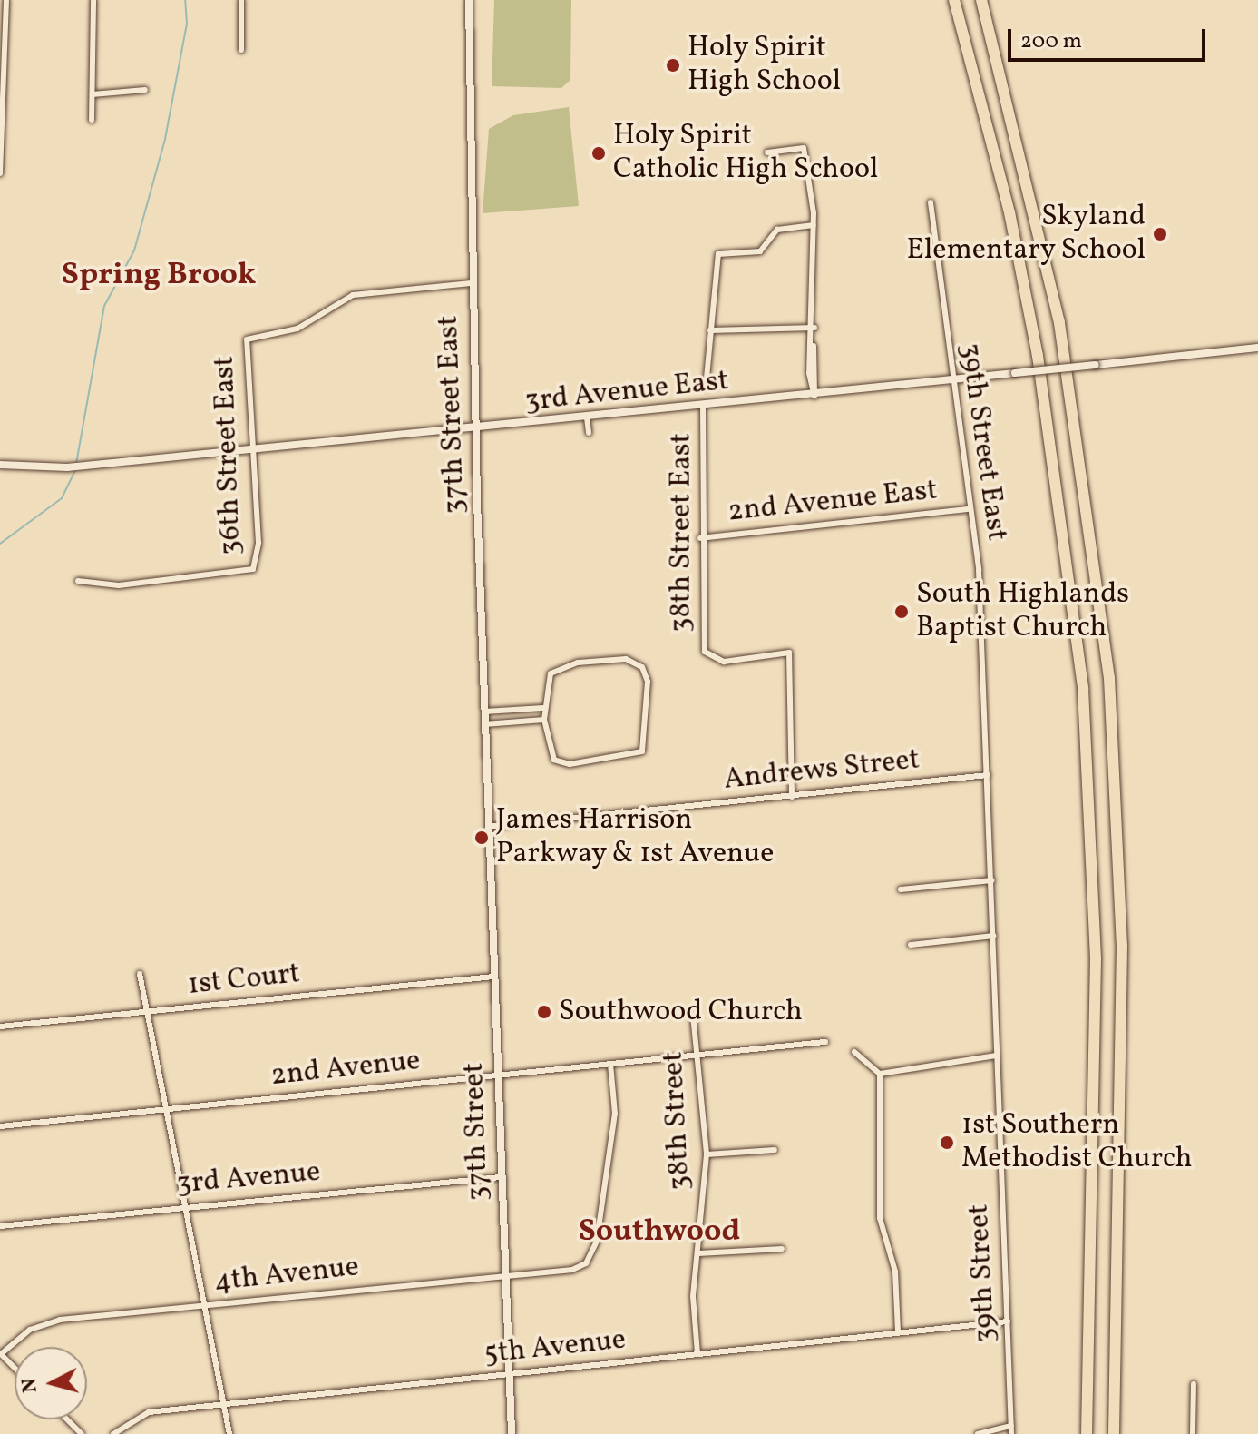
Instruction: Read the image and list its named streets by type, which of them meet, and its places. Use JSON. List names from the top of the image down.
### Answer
{
  "streets": {
    "street": [
      "3rd Avenue East",
      "37th Street East",
      "39th Street East",
      "36th Street East",
      "2nd Avenue East",
      "38th Street East",
      "Andrews Street",
      "1st Court",
      "2nd Avenue",
      "38th Street",
      "37th Street",
      "3rd Avenue",
      "39th Street",
      "4th Avenue",
      "5th Avenue"
    ]
  },
  "crossings": [
    ["3rd Avenue East", "37th Street East"],
    ["3rd Avenue East", "39th Street East"],
    ["3rd Avenue East", "36th Street East"],
    ["3rd Avenue East", "38th Street East"],
    ["37th Street East", "36th Street East"],
    ["37th Street East", "Andrews Street"],
    ["37th Street East", "37th Street"],
    ["39th Street East", "2nd Avenue East"],
    ["39th Street East", "Andrews Street"],
    ["39th Street East", "39th Street"],
    ["2nd Avenue East", "38th Street East"],
    ["38th Street East", "Andrews Street"],
    ["Andrews Street", "37th Street"],
    ["Andrews Street", "39th Street"],
    ["1st Court", "37th Street"],
    ["2nd Avenue", "38th Street"],
    ["2nd Avenue", "37th Street"],
    ["2nd Avenue", "4th Avenue"],
    ["38th Street", "5th Avenue"],
    ["37th Street", "3rd Avenue"],
    ["37th Street", "4th Avenue"],
    ["37th Street", "5th Avenue"],
    ["39th Street", "5th Avenue"]
  ],
  "districts": ["Spring Brook", "Southwood"],
  "places": [
    "Holy Spirit High School",
    "Holy Spirit Catholic High School",
    "Skyland Elementary School",
    "South Highlands Baptist Church",
    "James Harrison Parkway & 1st Avenue",
    "Southwood Church",
    "1st Southern Methodist Church"
  ],
  "scale_bar": "200 m",
  "north": "left"
}
